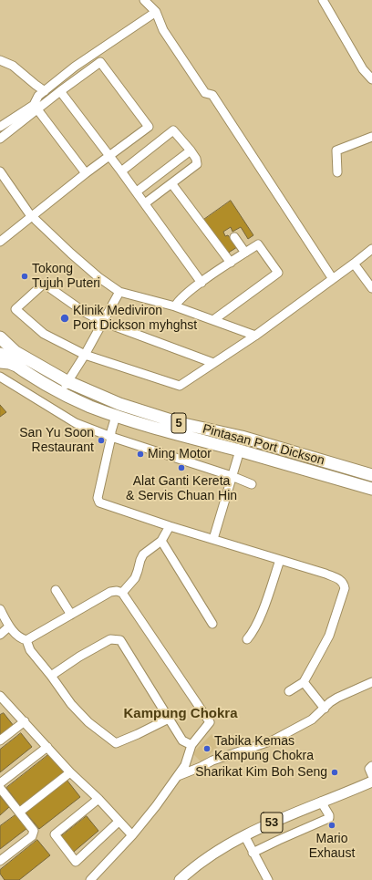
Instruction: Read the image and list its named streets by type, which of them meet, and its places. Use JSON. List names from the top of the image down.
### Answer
{
  "streets": {
    "highway": ["5", "Pintasan Port Dickson"],
    "main road": ["53"]
  },
  "districts": ["Kampung Chokra"],
  "places": [
    "Tokong Tujuh Puteri",
    "Klinik Mediviron Port Dickson myhghst",
    "San Yu Soon Restaurant",
    "Ming Motor",
    "Alat Ganti Kereta & Servis Chuan Hin",
    "Tabika Kemas Kampung Chokra",
    "Sharikat Kim Boh Seng",
    "Mario Exhaust"
  ]
}
